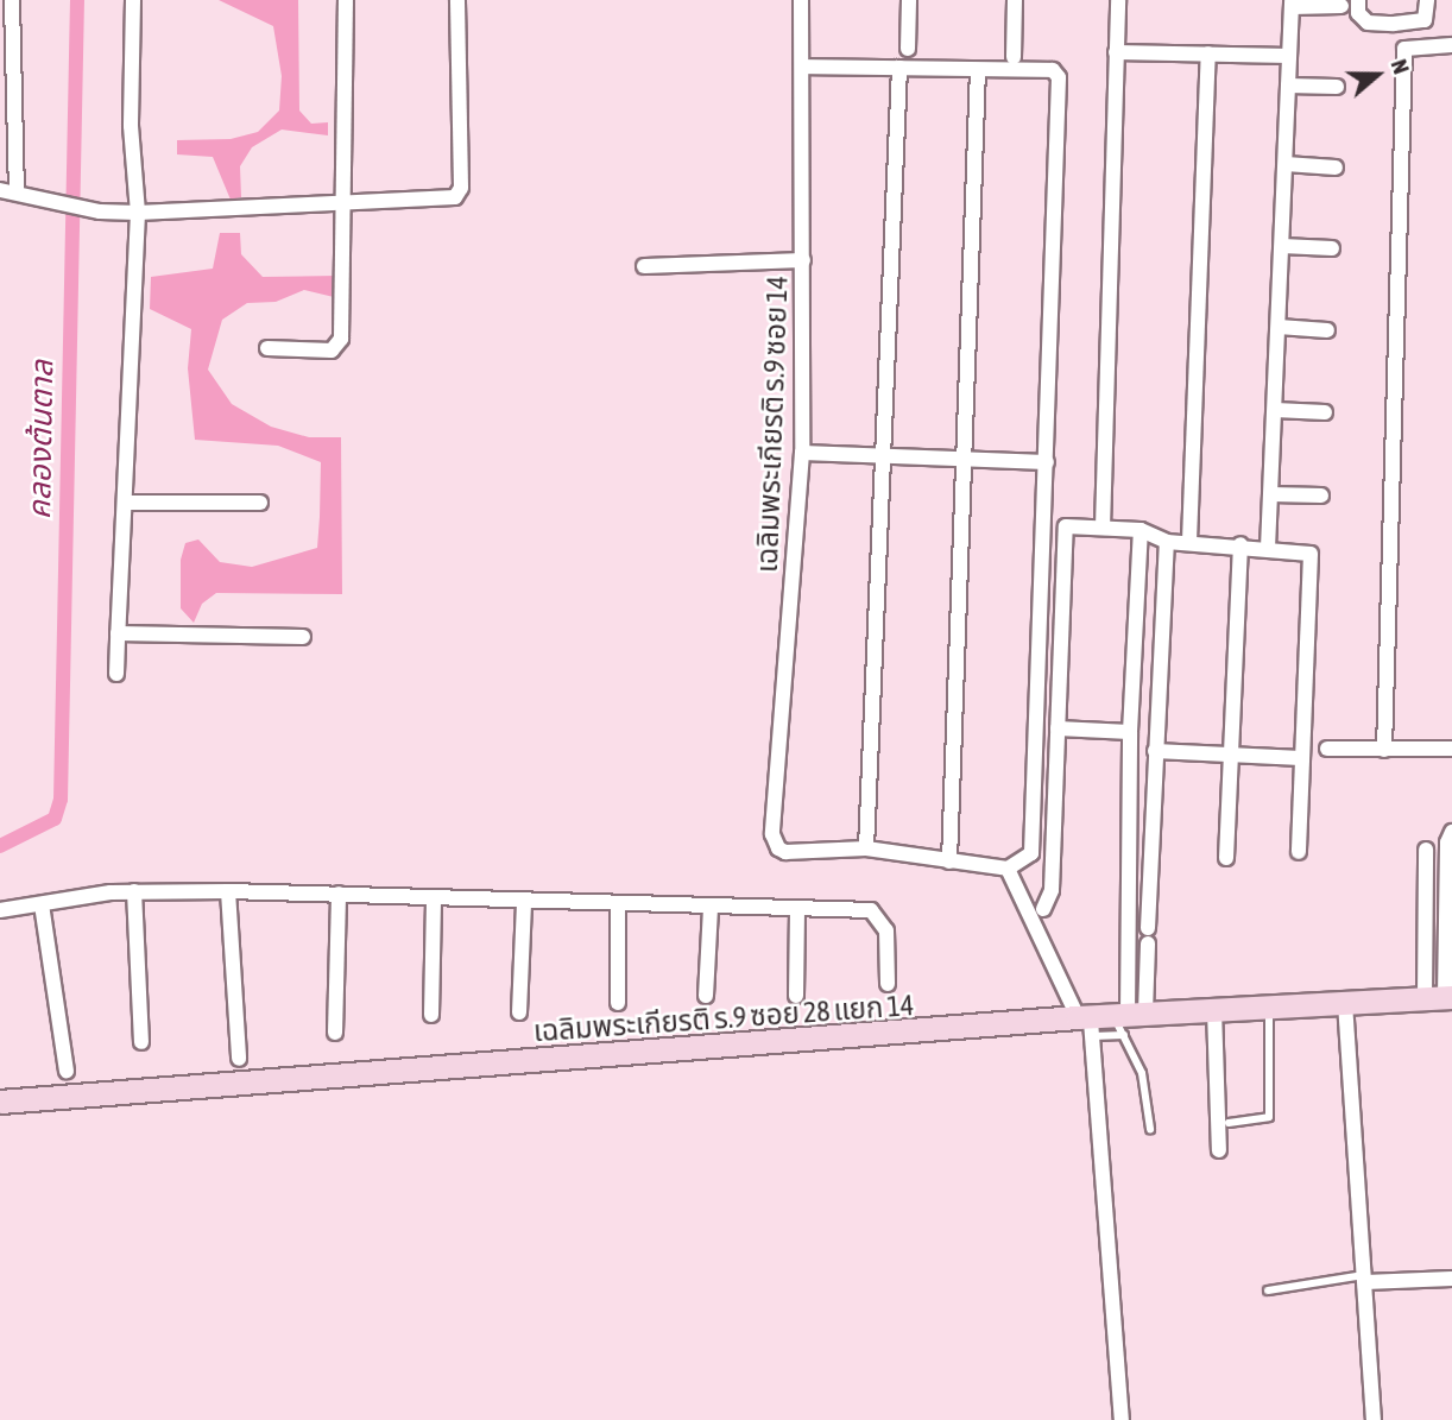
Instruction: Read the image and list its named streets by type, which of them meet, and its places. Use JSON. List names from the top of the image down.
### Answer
{
  "streets": {
    "street": ["เฉลิมพระเกียรติ ร.9 ซอย 14", "เฉลิมพระเกียรติ ร.9 ซอย 28 แยก 14"]
  },
  "water": ["คลองต้นตาล"],
  "north": "right"
}
